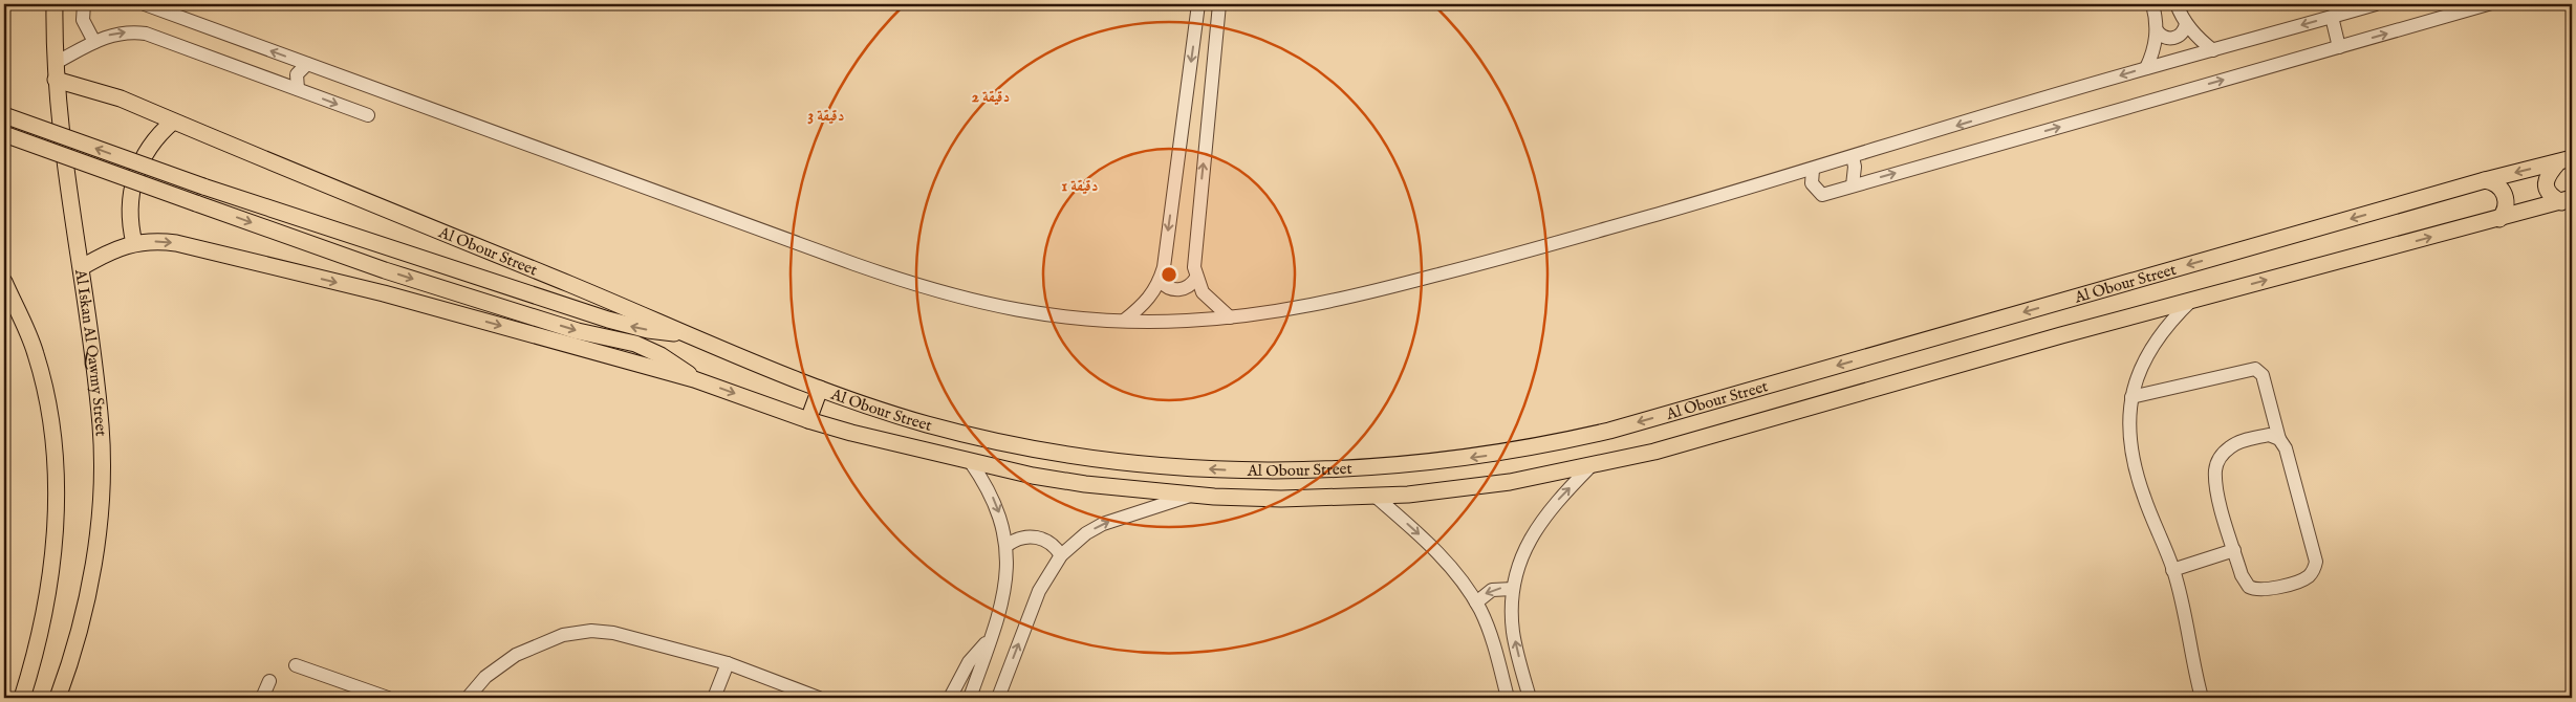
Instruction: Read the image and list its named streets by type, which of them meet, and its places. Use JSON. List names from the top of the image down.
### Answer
{
  "streets": {
    "main road": ["Al Obour Street", "Al Iskan Al Qawmy Street"]
  },
  "crossings": [
    ["Al Obour Street", "Al Iskan Al Qawmy Street"]
  ],
  "rings": ["2 دقيقة", "3 دقيقة", "1 دقيقة"]
}
